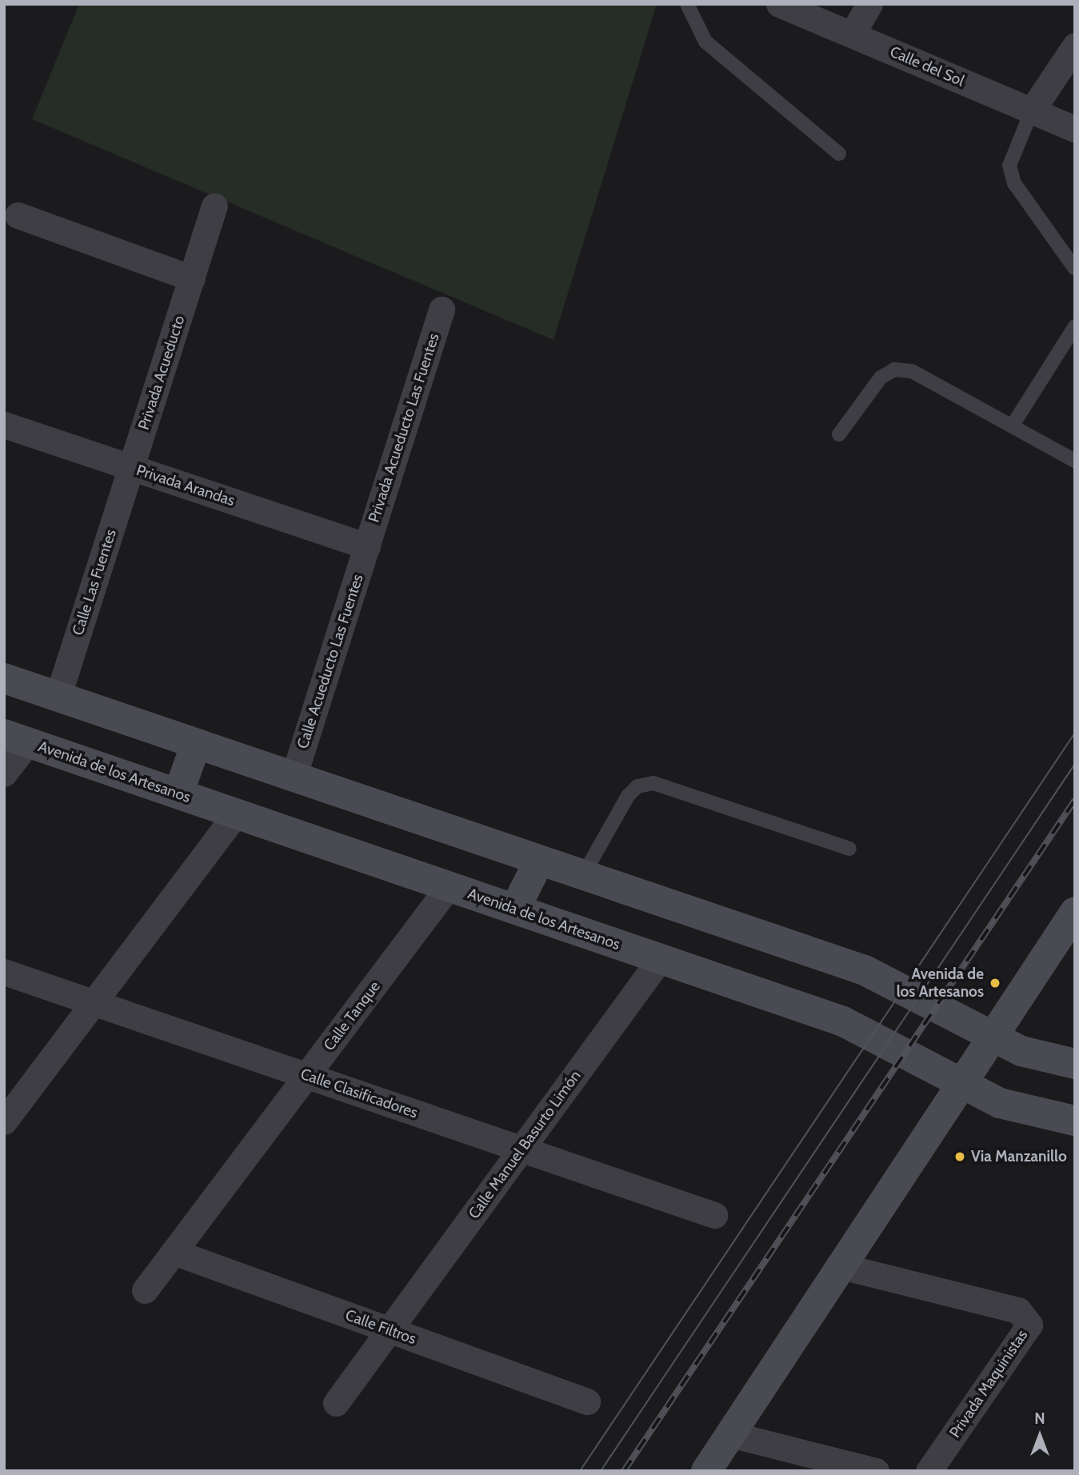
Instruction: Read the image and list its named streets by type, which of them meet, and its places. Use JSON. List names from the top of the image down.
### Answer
{
  "streets": {
    "street": [
      "Calle del Sol",
      "Privada Acueducto",
      "Privada Acueducto Las Fuentes",
      "Privada Arandas",
      "Calle Las Fuentes",
      "Calle Acueducto Las Fuentes",
      "Avenida de los Artesanos",
      "Calle Tanque",
      "Calle Clasificadores",
      "Calle Manuel Basurto Limón",
      "Calle Filtros",
      "Privada Maquinistas"
    ]
  },
  "crossings": [
    ["Privada Acueducto", "Privada Arandas"],
    ["Privada Acueducto", "Calle Las Fuentes"],
    ["Privada Acueducto Las Fuentes", "Privada Arandas"],
    ["Privada Acueducto Las Fuentes", "Calle Acueducto Las Fuentes"],
    ["Privada Arandas", "Calle Las Fuentes"],
    ["Privada Arandas", "Calle Acueducto Las Fuentes"],
    ["Avenida de los Artesanos", "Calle Tanque"],
    ["Avenida de los Artesanos", "Calle Manuel Basurto Limón"],
    ["Calle Tanque", "Calle Clasificadores"],
    ["Calle Tanque", "Calle Filtros"],
    ["Calle Clasificadores", "Calle Manuel Basurto Limón"],
    ["Calle Manuel Basurto Limón", "Calle Filtros"]
  ],
  "places": ["Avenida de los Artesanos", "Via Manzanillo"],
  "north": "top"
}
